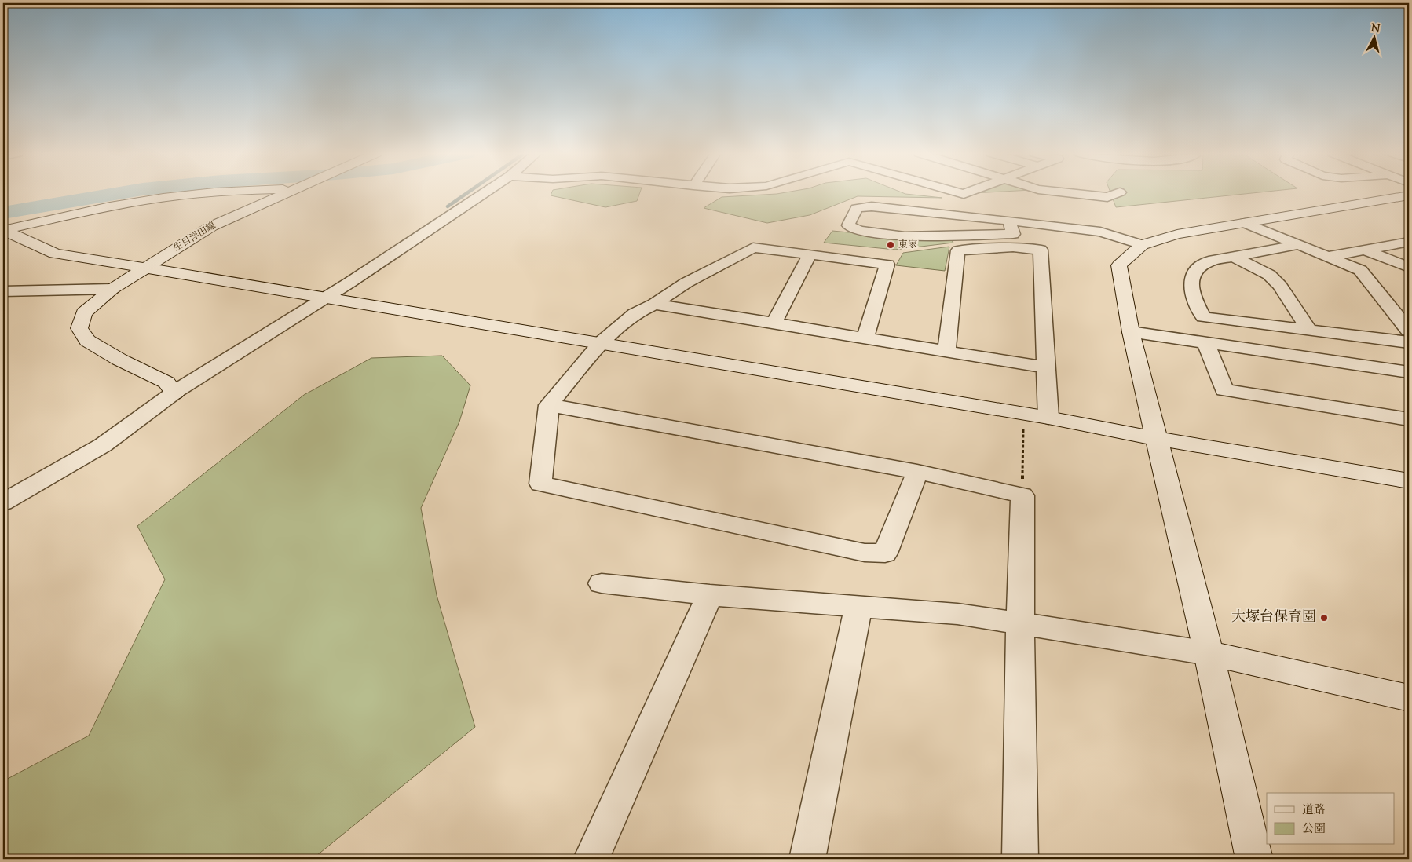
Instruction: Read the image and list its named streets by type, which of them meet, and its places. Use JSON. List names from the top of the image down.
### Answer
{
  "streets": {
    "street": ["生目浮田線"]
  },
  "places": ["東家", "大塚台保育園"],
  "legend": ["道路", "公園"],
  "north": "top"
}
